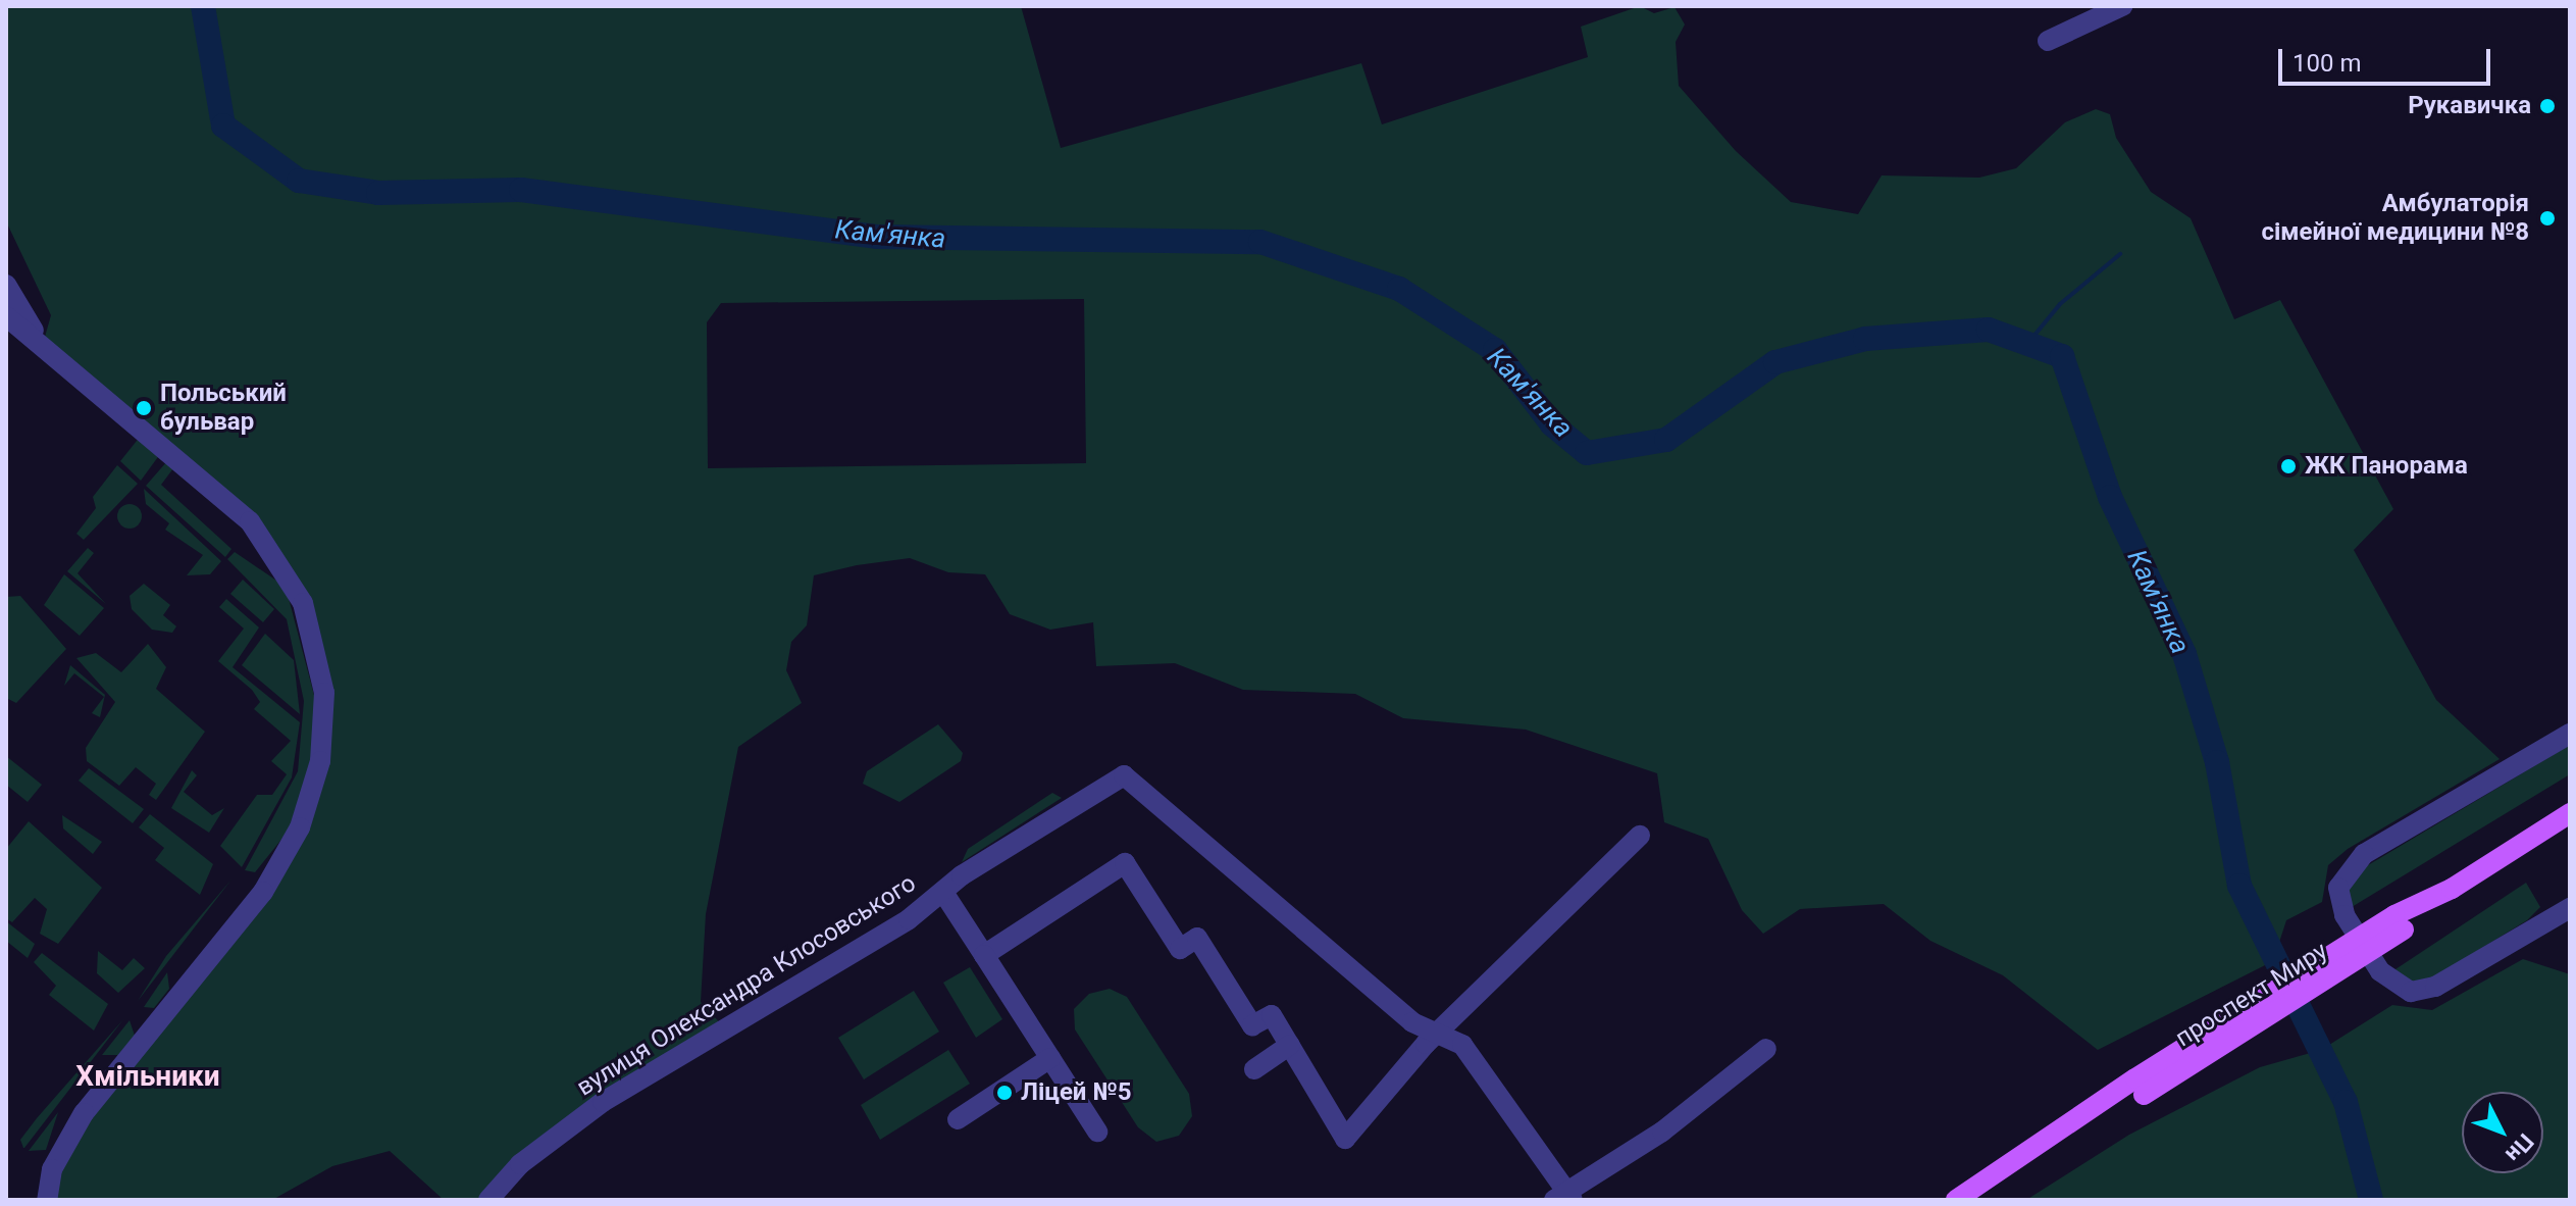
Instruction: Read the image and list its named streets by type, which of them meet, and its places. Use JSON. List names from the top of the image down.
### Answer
{
  "streets": {
    "main road": ["проспект Миру"],
    "street": ["вулиця Олександра Клосовського"]
  },
  "districts": ["Хмільники"],
  "water": ["Кам'янка"],
  "places": [
    "Рукавичка",
    "Амбулаторія сімейної медицини №8",
    "Польський бульвар",
    "ЖК Панорама",
    "Ліцей №5"
  ],
  "scale_bar": "100 m",
  "north": "bottom right"
}
